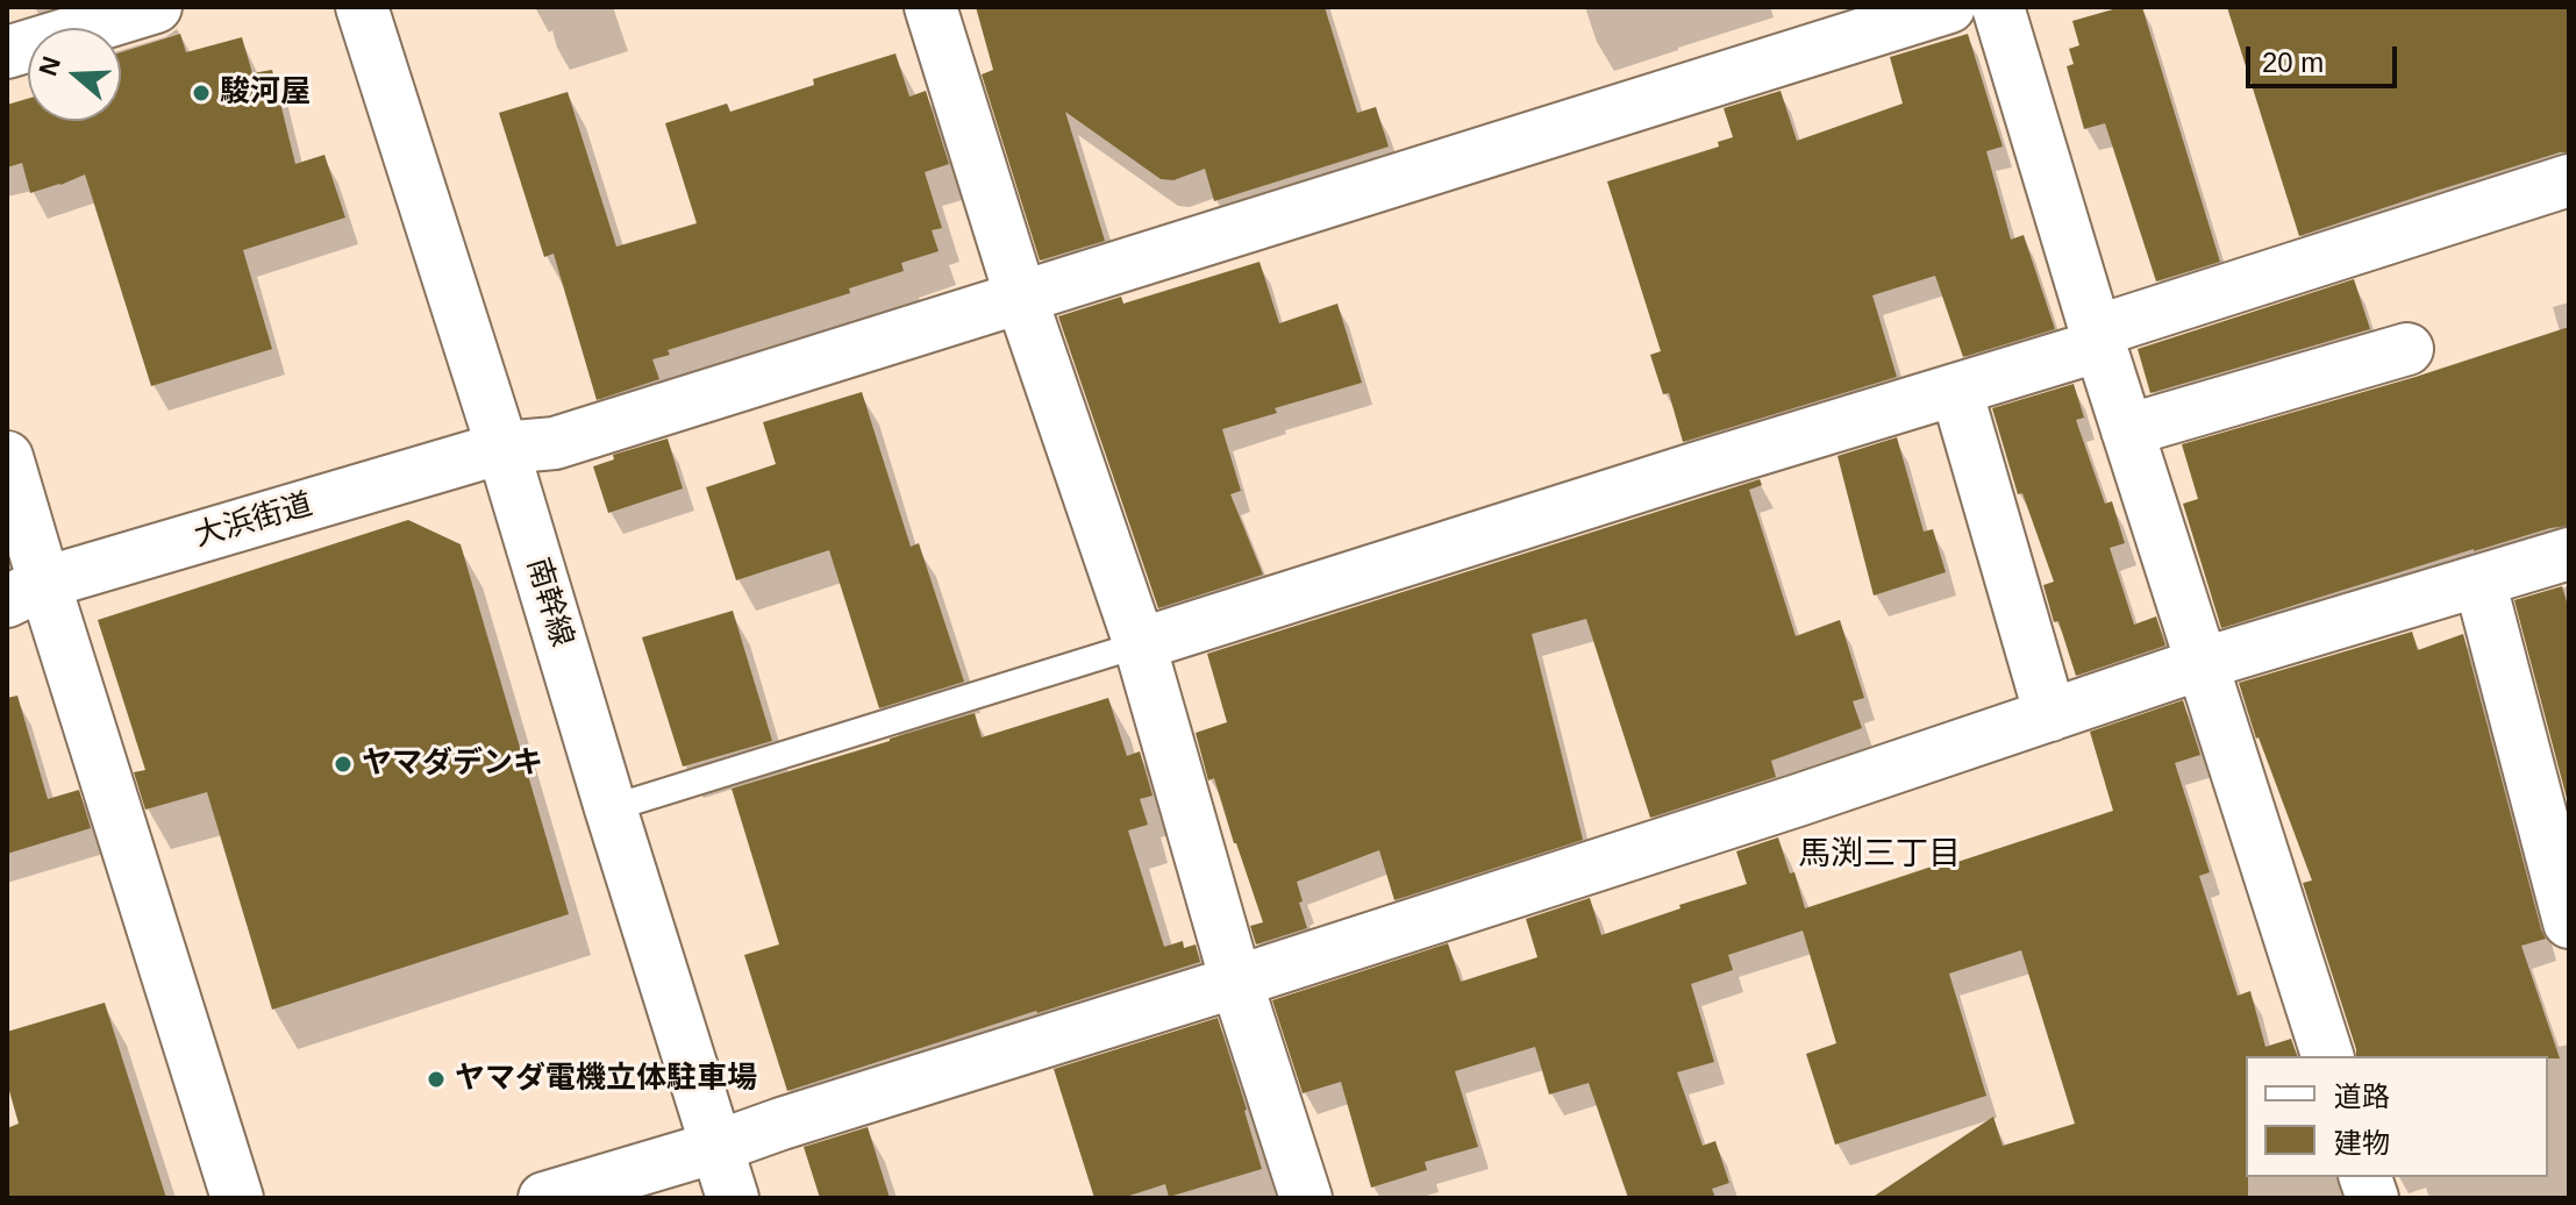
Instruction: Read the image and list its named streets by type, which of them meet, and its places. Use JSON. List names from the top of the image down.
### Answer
{
  "streets": {
    "street": ["大浜街道", "南幹線"]
  },
  "crossings": [
    ["大浜街道", "南幹線"]
  ],
  "districts": ["馬渕三丁目"],
  "places": ["駿河屋", "ヤマダデンキ", "ヤマダ電機立体駐車場"],
  "legend": ["道路", "建物"],
  "scale_bar": "20 m",
  "north": "left"
}
